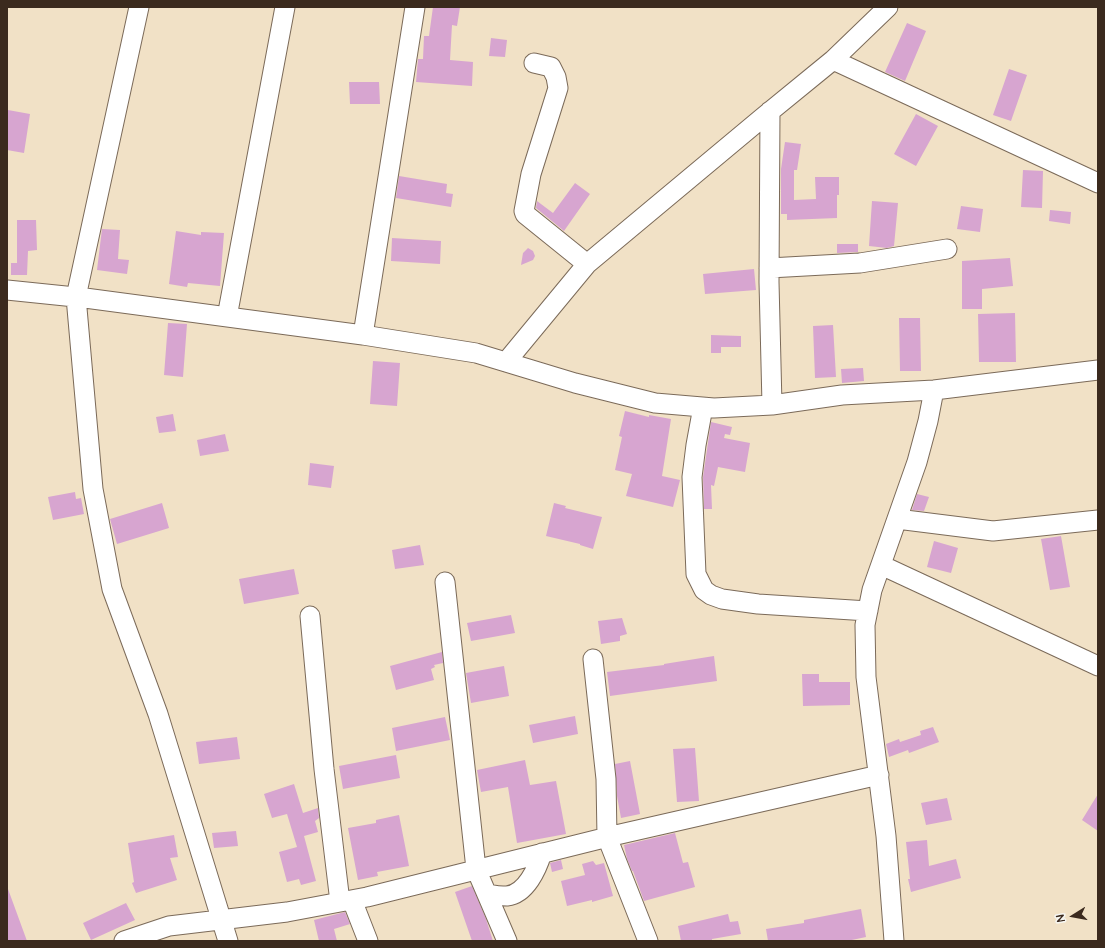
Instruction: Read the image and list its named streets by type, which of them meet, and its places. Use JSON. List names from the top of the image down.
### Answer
{
  "north": "left"
}
